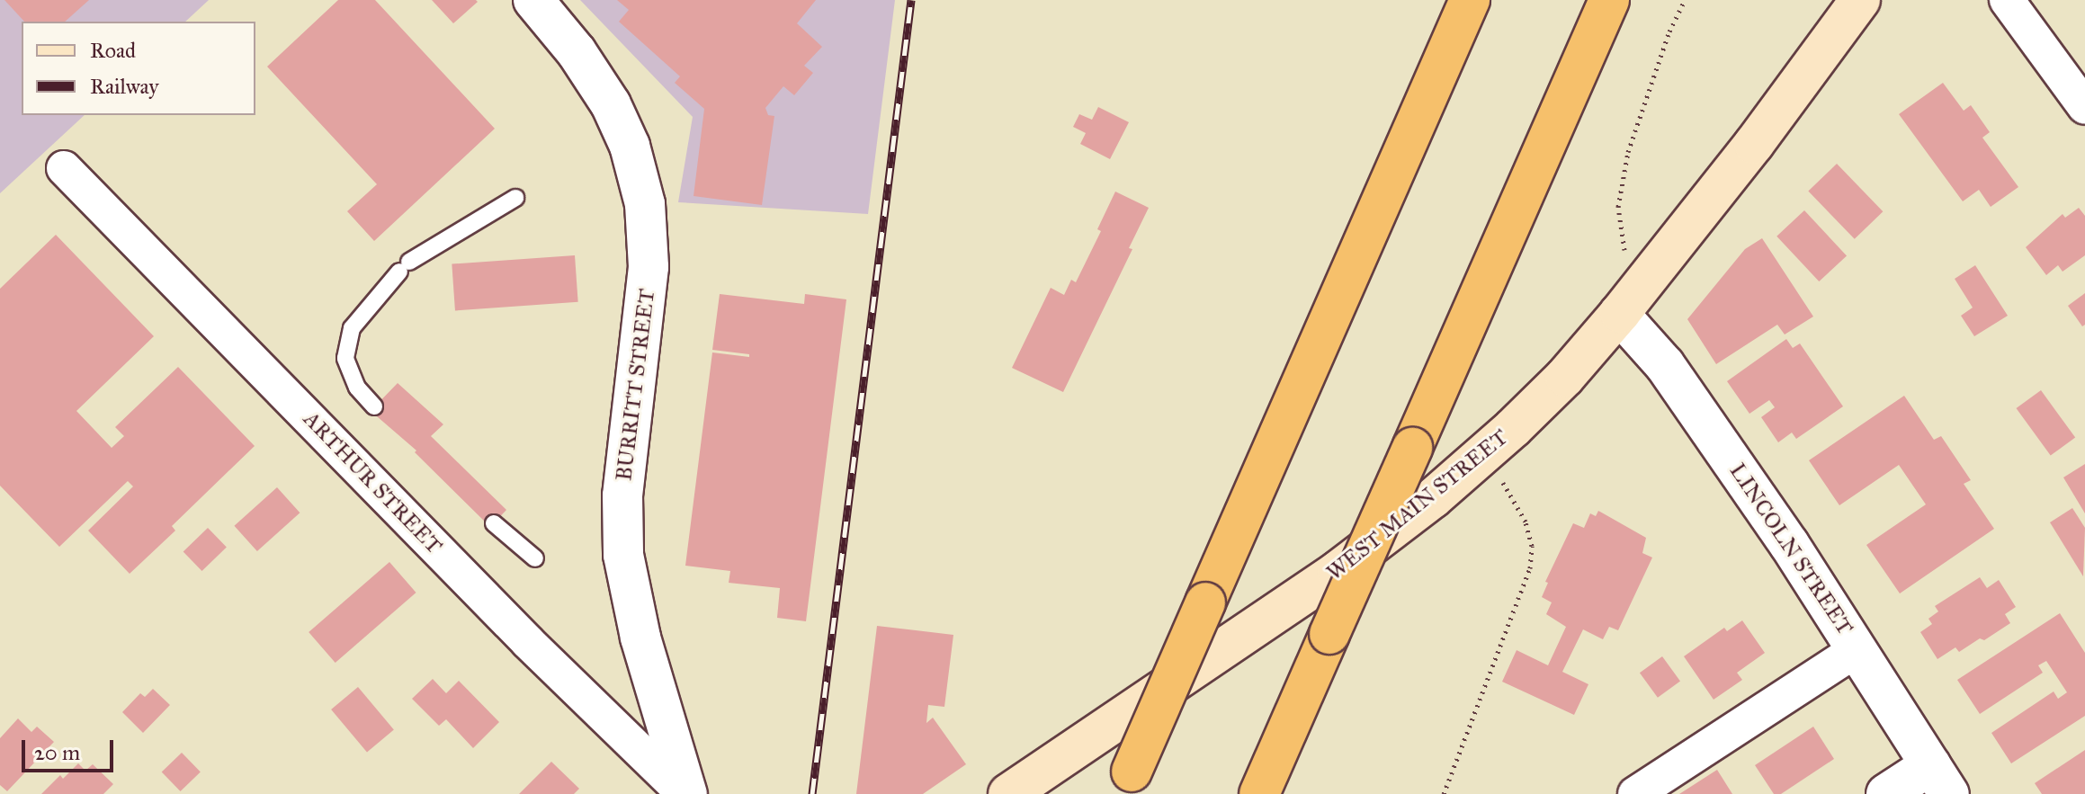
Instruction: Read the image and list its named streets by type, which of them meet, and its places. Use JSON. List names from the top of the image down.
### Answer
{
  "streets": {
    "main road": ["WEST MAIN STREET"],
    "street": ["BURRITT STREET", "ARTHUR STREET", "LINCOLN STREET"]
  },
  "crossings": [
    ["BURRITT STREET", "ARTHUR STREET"],
    ["WEST MAIN STREET", "LINCOLN STREET"]
  ],
  "legend": ["Road", "Railway"],
  "scale_bar": "20 m"
}
